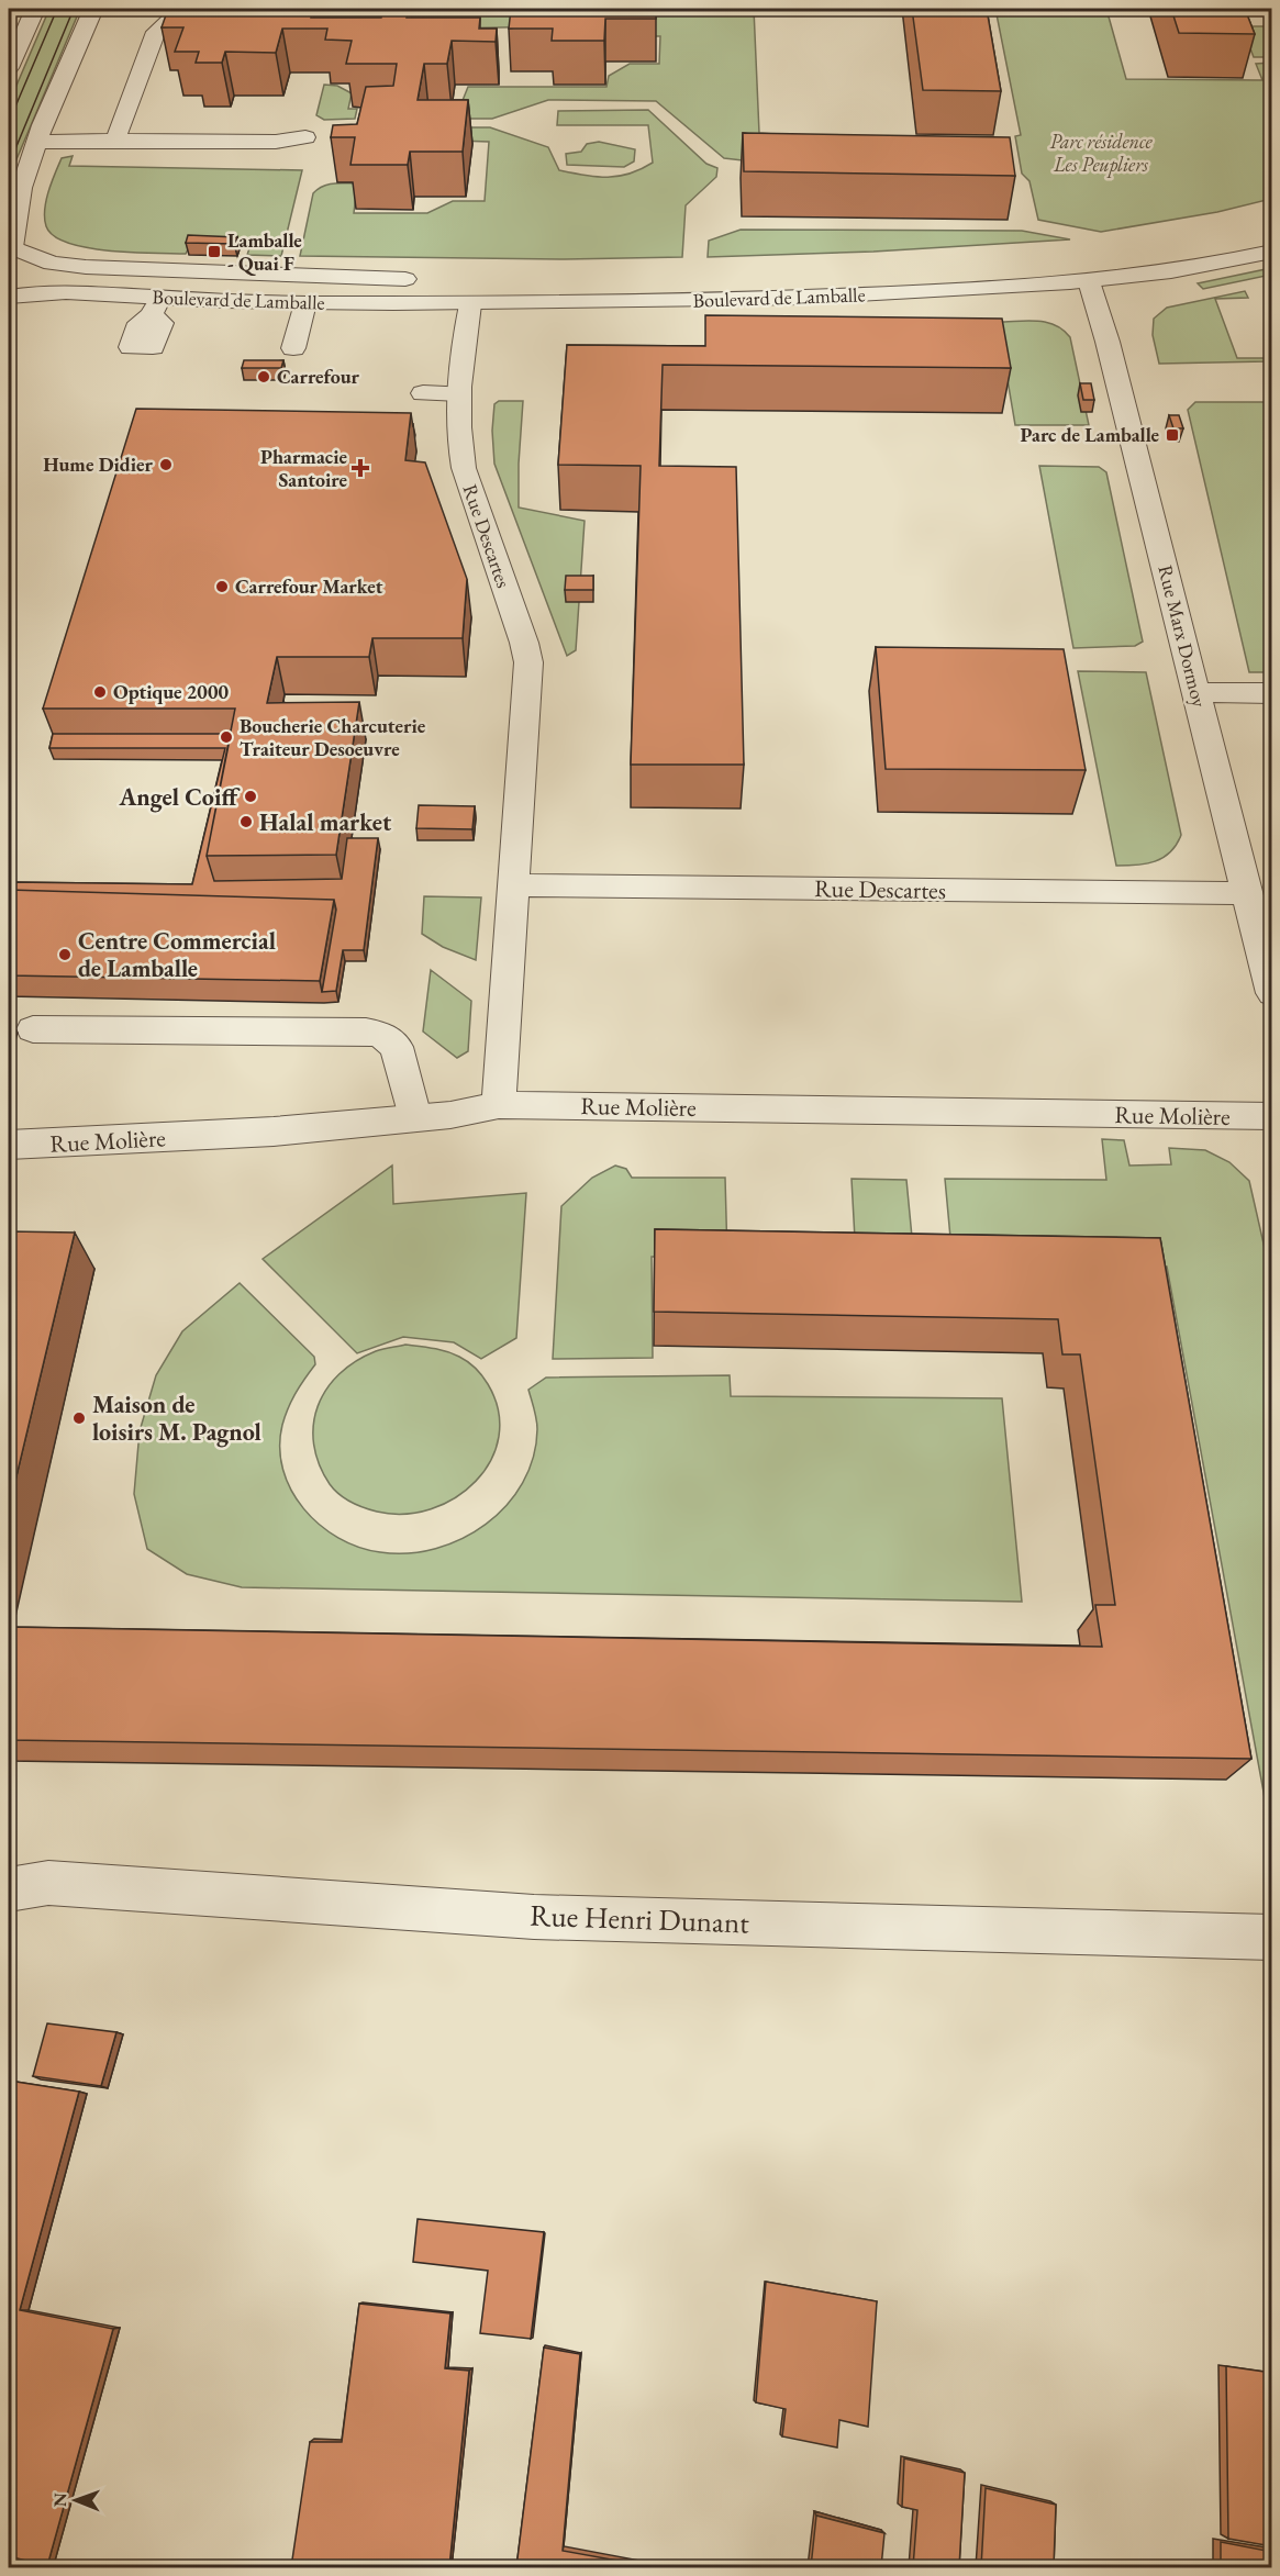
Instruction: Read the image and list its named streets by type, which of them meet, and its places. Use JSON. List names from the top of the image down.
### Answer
{
  "streets": {
    "street": [
      "Boulevard de Lamballe",
      "Rue Descartes",
      "Rue Marx Dormoy",
      "Rue Molière",
      "Rue Henri Dunant"
    ]
  },
  "crossings": [
    ["Boulevard de Lamballe", "Rue Descartes"],
    ["Boulevard de Lamballe", "Rue Marx Dormoy"],
    ["Rue Descartes", "Rue Marx Dormoy"],
    ["Rue Descartes", "Rue Molière"]
  ],
  "parks": ["Parc résidence Les Peupliers"],
  "places": {
    "transit": ["Lamballe - Quai F", "Parc de Lamballe"],
    "other": [
      "Carrefour",
      "Hume Didier",
      "Carrefour Market",
      "Optique 2000",
      "Boucherie Charcuterie Traiteur Desoeuvre",
      "Angel Coiff",
      "Halal market",
      "Centre Commercial de Lamballe",
      "Maison de loisirs M. Pagnol"
    ],
    "health": ["Pharmacie Santoire"]
  },
  "north": "left"
}
